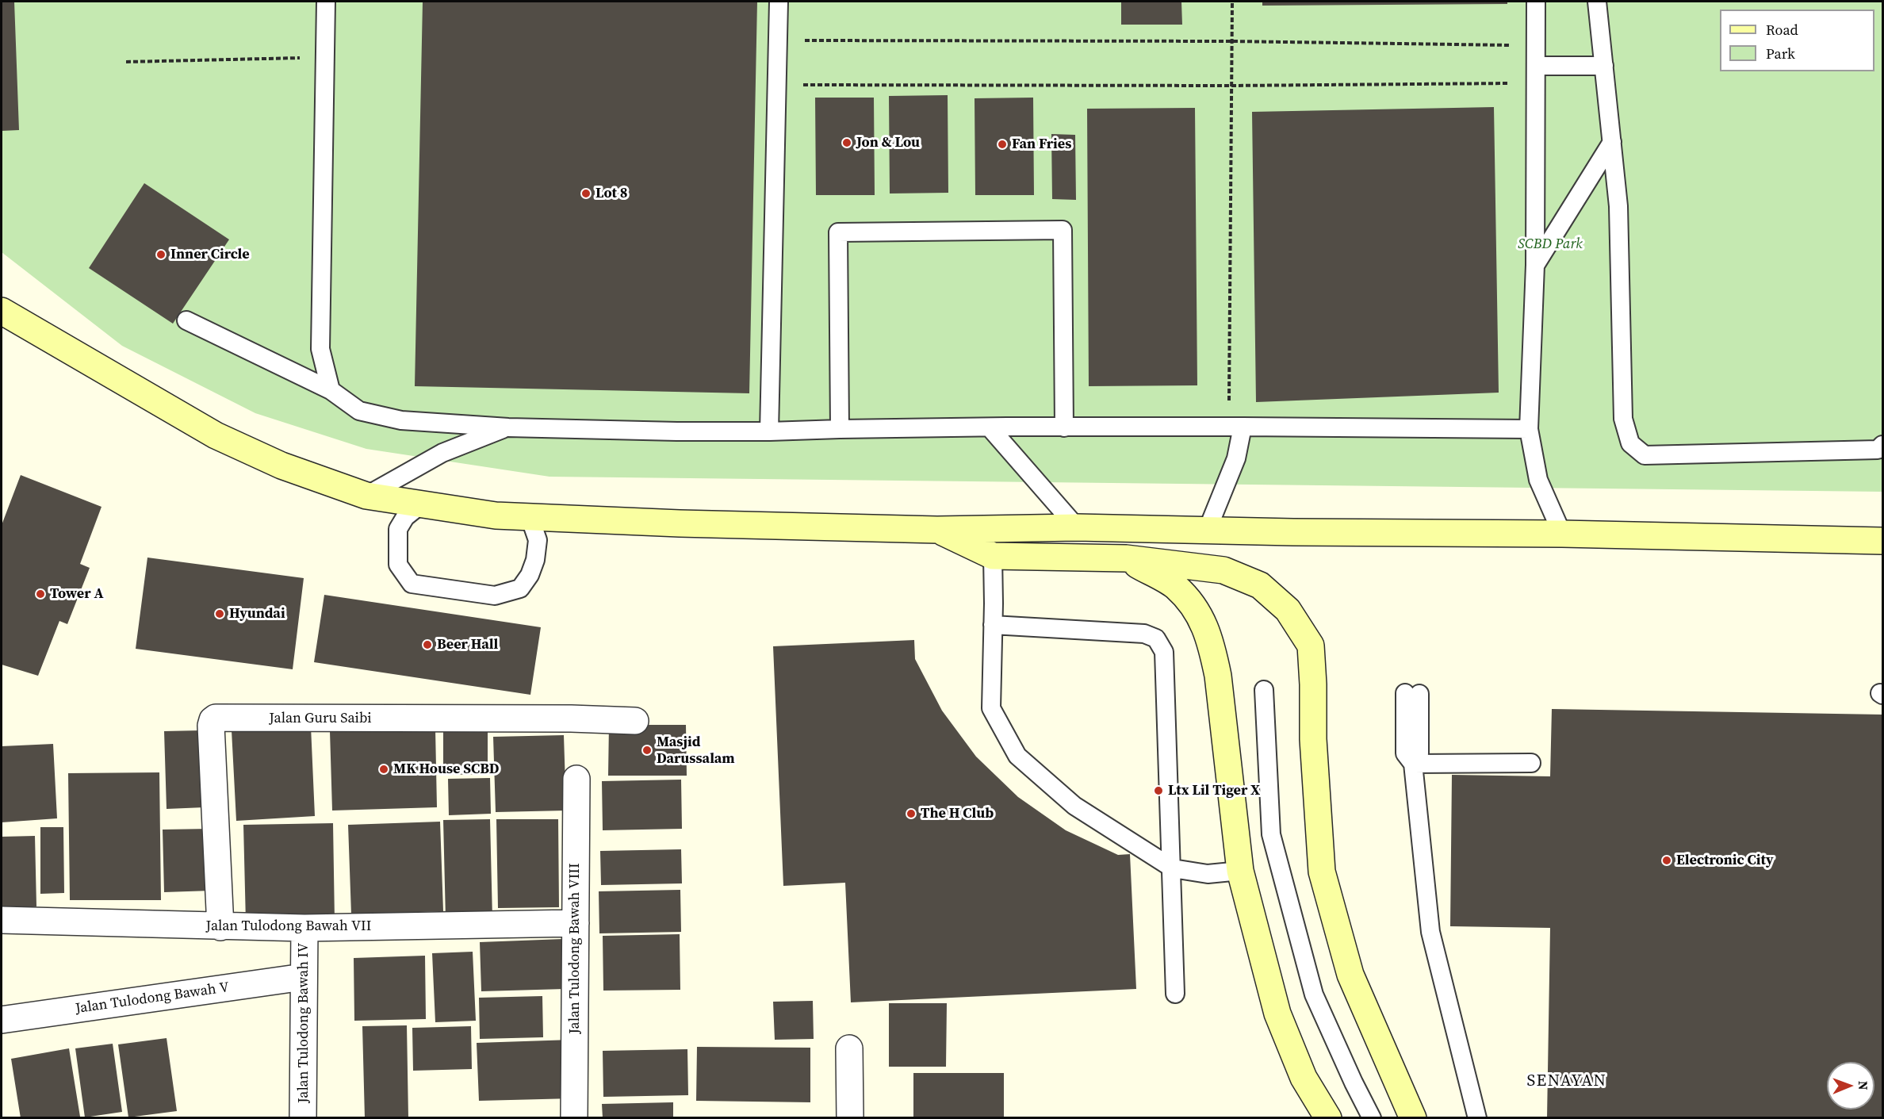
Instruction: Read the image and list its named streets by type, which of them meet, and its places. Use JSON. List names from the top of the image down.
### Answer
{
  "streets": {
    "street": [
      "Jalan Guru Saibi",
      "Jalan Tulodong Bawah VII",
      "Jalan Tulodong Bawah VIII",
      "Jalan Tulodong Bawah V",
      "Jalan Tulodong Bawah IV"
    ]
  },
  "crossings": [
    ["Jalan Guru Saibi", "Jalan Tulodong Bawah VII"],
    ["Jalan Tulodong Bawah VII", "Jalan Tulodong Bawah VIII"],
    ["Jalan Tulodong Bawah VII", "Jalan Tulodong Bawah IV"],
    ["Jalan Tulodong Bawah V", "Jalan Tulodong Bawah IV"]
  ],
  "districts": ["SENAYAN"],
  "parks": ["SCBD Park"],
  "places": [
    "Jon & Lou",
    "Fan Fries",
    "Lot 8",
    "Inner Circle",
    "Tower A",
    "Hyundai",
    "Beer Hall",
    "Masjid Darussalam",
    "MK House SCBD",
    "Ltx Lil Tiger X",
    "The H Club",
    "Electronic City"
  ],
  "legend": ["Road", "Park"],
  "north": "right"
}
